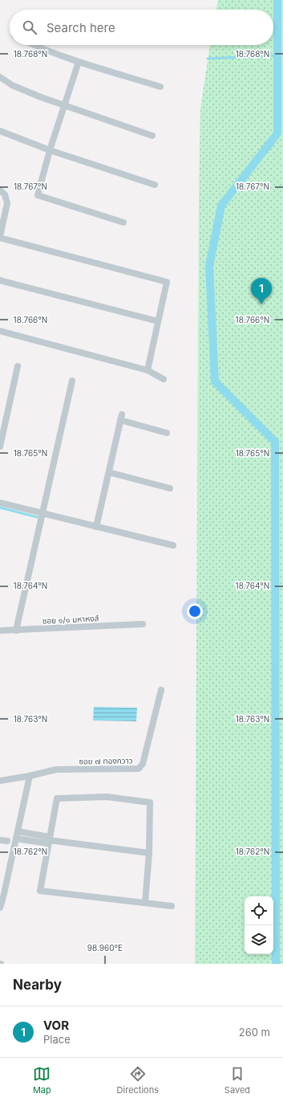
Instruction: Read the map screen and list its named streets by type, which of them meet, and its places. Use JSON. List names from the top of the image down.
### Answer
{
  "streets": {
    "street": ["ซอย ๑/๑ มหาหงส์", "ซอย ๗ ทองกวาว"]
  },
  "page": {
    "search": "Search here",
    "pins": "1",
    "heading": "Nearby",
    "list": [
      {
        "mark": "1",
        "name": "VOR",
        "note": "Place",
        "value": "260 m"
      }
    ],
    "nav": ["Map", "Directions", "Saved"]
  },
  "coordinates": [
    "18.768°N",
    "18.767°N",
    "18.766°N",
    "18.765°N",
    "18.764°N",
    "18.763°N",
    "18.762°N",
    "98.960°E"
  ]
}
